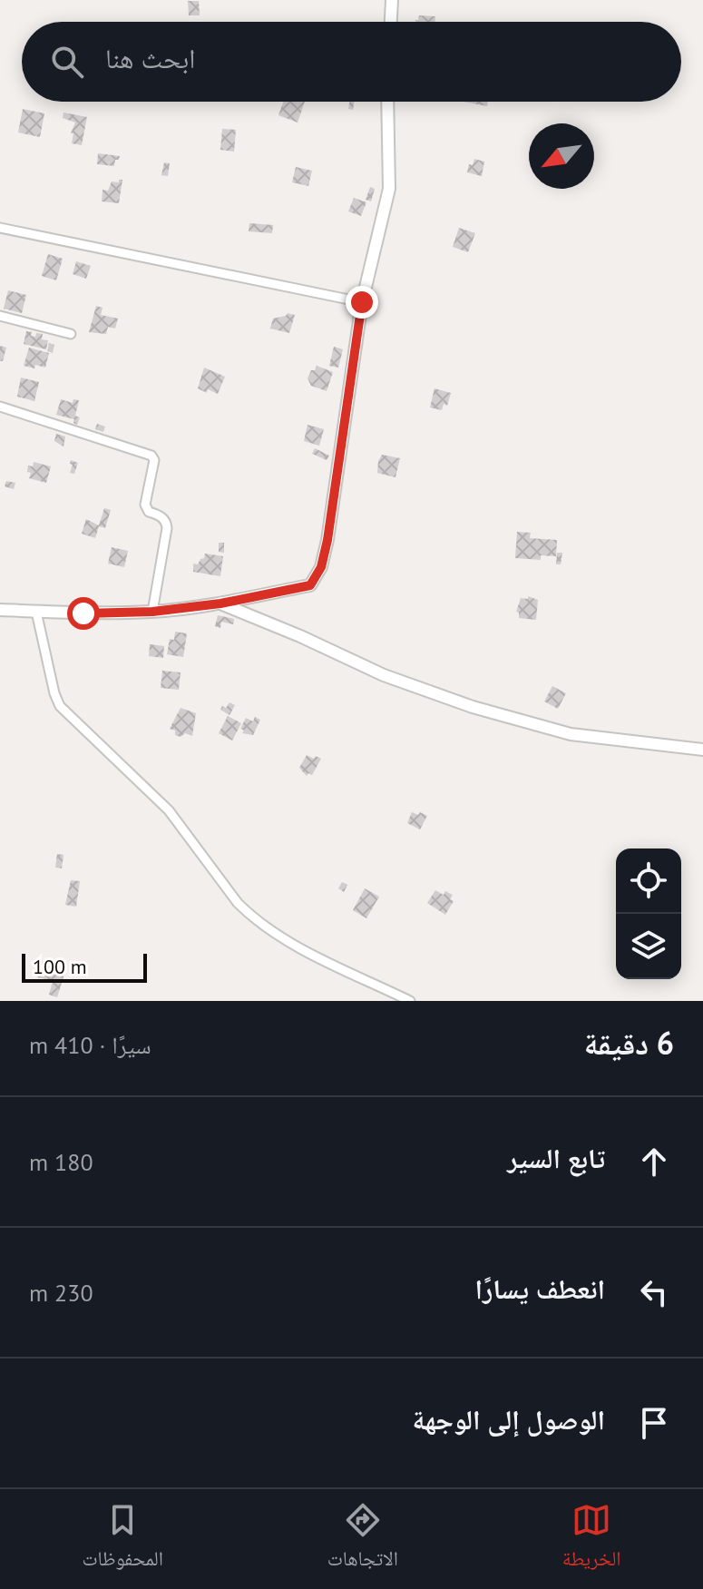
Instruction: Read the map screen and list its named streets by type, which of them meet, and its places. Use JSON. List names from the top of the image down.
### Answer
{
  "scale_bar": "100 m",
  "north": "bottom left",
  "page": {
    "search": "ابحث هنا",
    "scale": "100 m",
    "heading": ["6 دقيقة", "سيرًا · 410 m"],
    "list": [
      ["تابع السير", "180 m"],
      ["انعطف يسارًا", "230 m"],
      "الوصول إلى الوجهة"
    ],
    "nav": ["الخريطة", "الاتجاهات", "المحفوظات"]
  }
}
